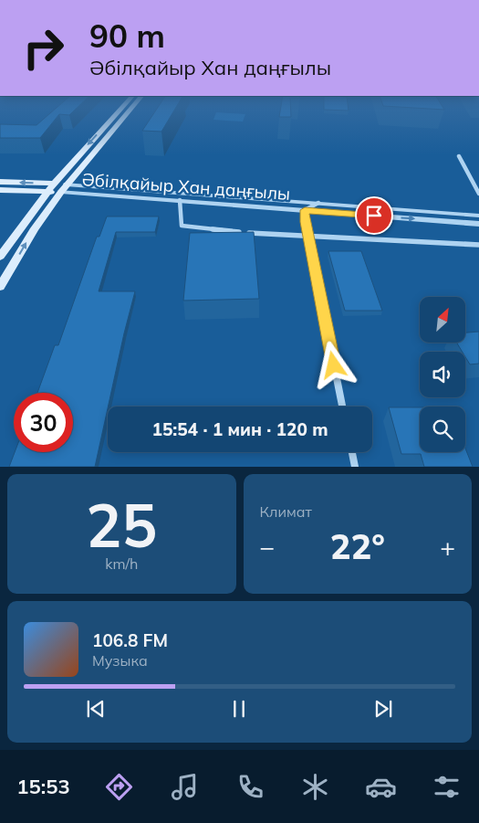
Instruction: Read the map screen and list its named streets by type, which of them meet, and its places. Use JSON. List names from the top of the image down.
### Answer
{
  "streets": {
    "main road": ["Әбілқайыр Хан даңғылы"]
  },
  "north": "top right",
  "page": {
    "turn": ["90 m", "Әбілқайыр Хан даңғылы"],
    "limit": "30",
    "trip": "15:54 · 1 мин · 120 m",
    "tile": [
      ["25", "km/h"],
      "Климат"
    ],
    "heat": ["−", "22°", "+"],
    "song": ["106.8 FM", "Музыка"],
    "tabs": "15:53"
  }
}
